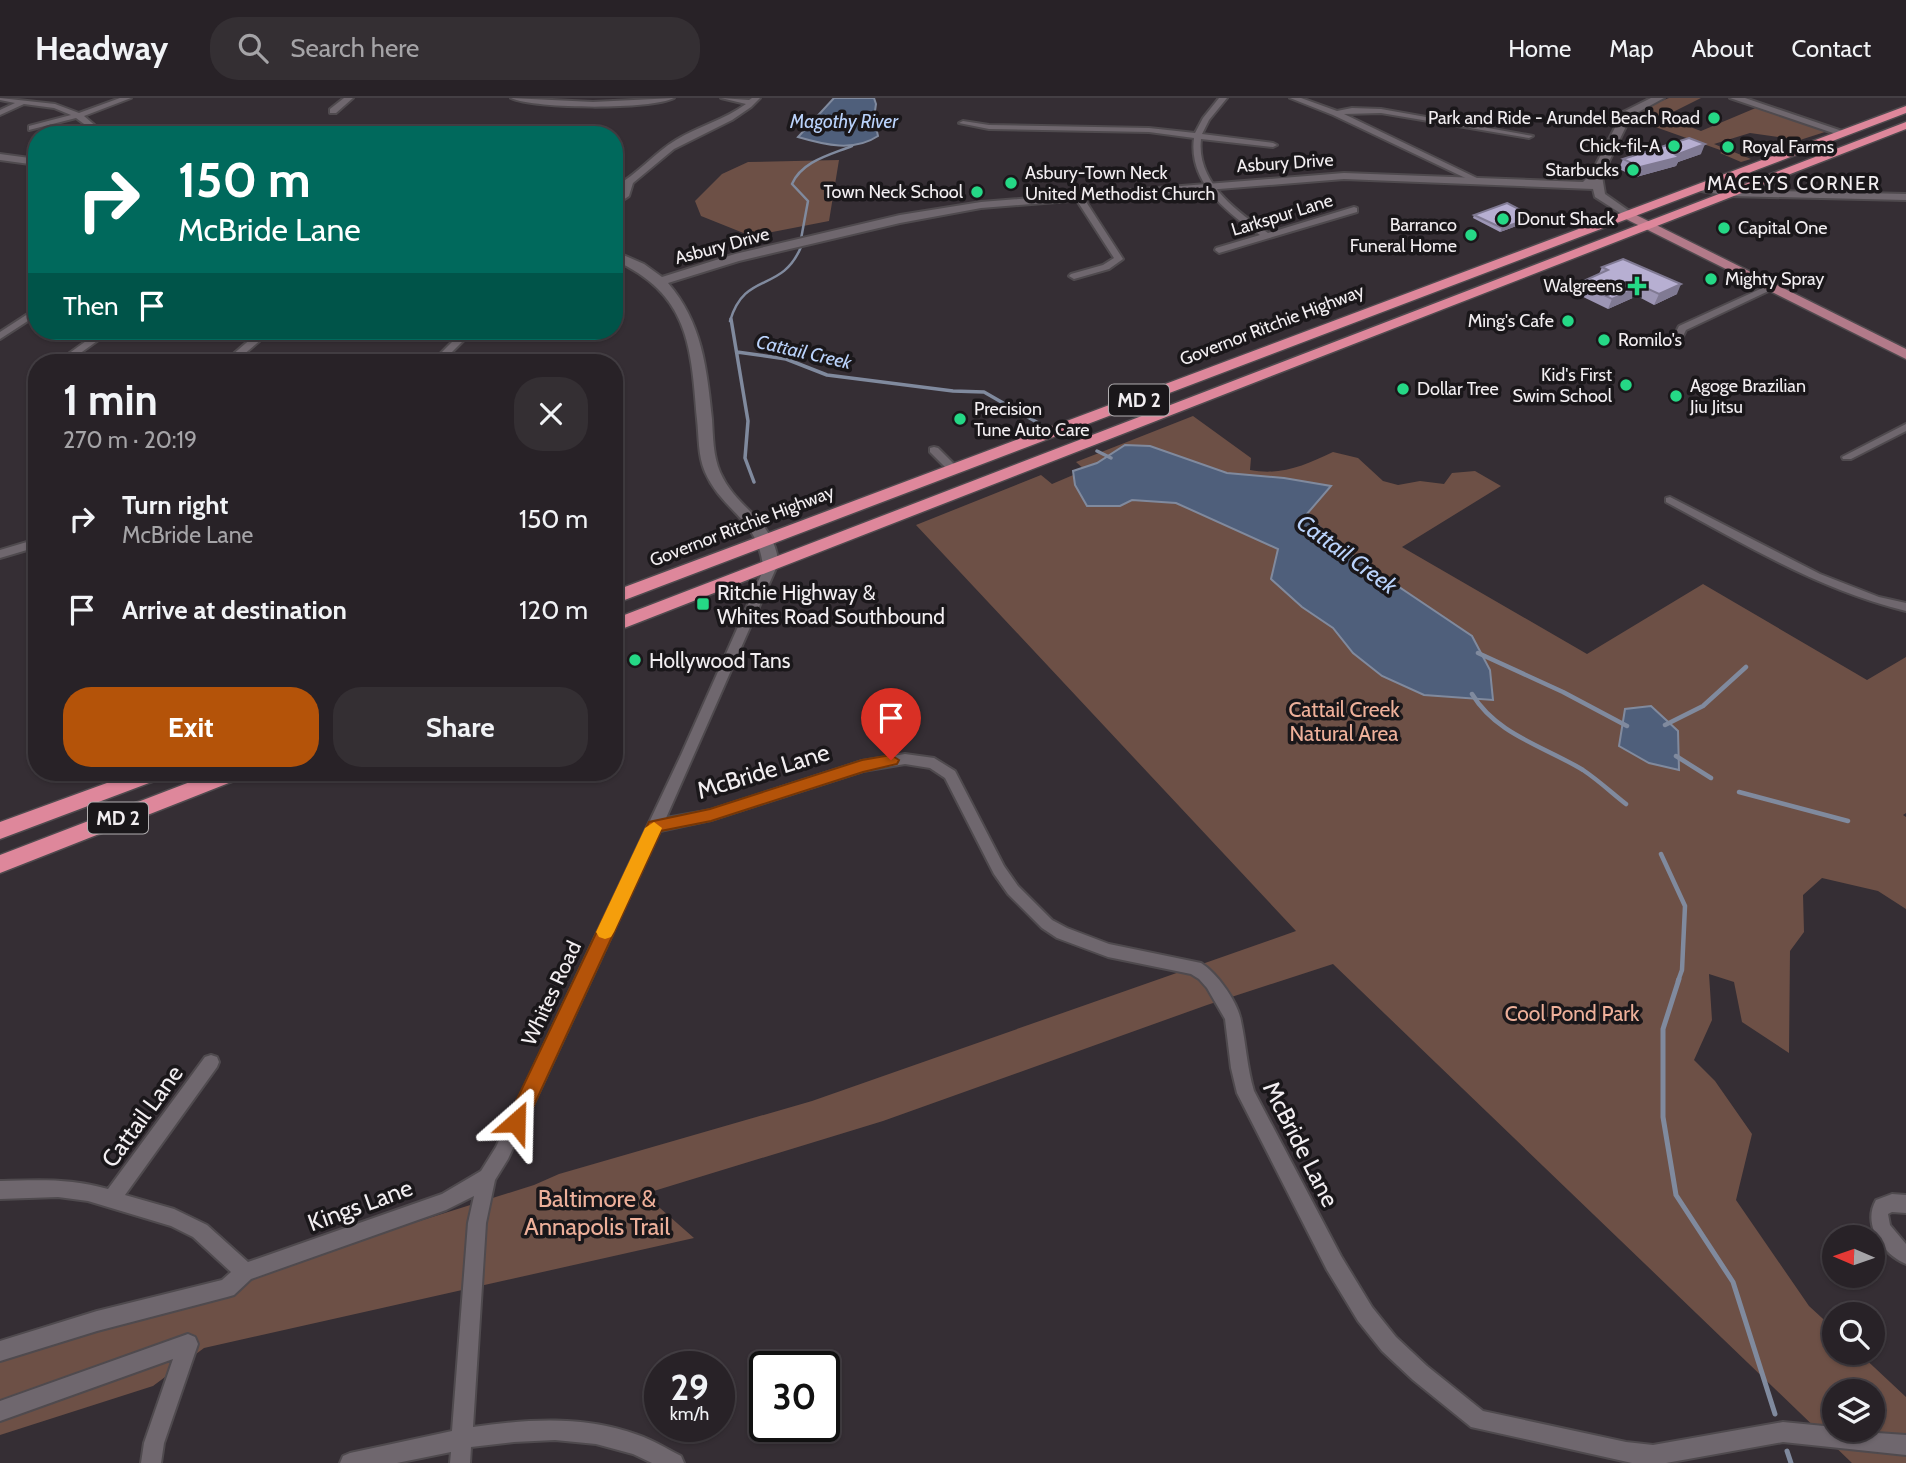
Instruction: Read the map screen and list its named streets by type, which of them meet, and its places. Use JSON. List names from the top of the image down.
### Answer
{
  "streets": {
    "highway": ["Governor Ritchie Highway", "MD 2"],
    "street": [
      "Asbury Drive",
      "Larkspur Lane",
      "McBride Lane",
      "Whites Road",
      "Cattail Lane",
      "Kings Lane"
    ]
  },
  "crossings": [
    ["MD 2", "Whites Road"],
    ["McBride Lane", "Whites Road"],
    ["Whites Road", "Kings Lane"]
  ],
  "districts": ["MACEYS CORNER"],
  "water": ["Magothy River", "Cattail Creek"],
  "parks": ["Cattail Creek Natural Area", "Cool Pond Park", "Baltimore & Annapolis Trail"],
  "places": {
    "other": [
      "Park and Ride - Arundel Beach Road",
      "Chick-fil-A",
      "Royal Farms",
      "Starbucks",
      "Asbury-Town Neck United Methodist Church",
      "Town Neck School",
      "Donut Shack",
      "Capital One",
      "Barranco Funeral Home",
      "Mighty Spray",
      "Ming's Cafe",
      "Romilo's",
      "Kid's First Swim School",
      "Dollar Tree",
      "Agoge Brazilian Jiu Jitsu",
      "Precision Tune Auto Care",
      "Hollywood Tans"
    ],
    "health": ["Walgreens"],
    "transit": ["Ritchie Highway & Whites Road Southbound"]
  },
  "north": "left",
  "page": {
    "header": "Headway",
    "search": "Search here",
    "nav": [
      "Home",
      "Map",
      "About",
      "Contact"
    ],
    "turn": ["150 m", "McBride Lane"],
    "then": "Then",
    "heading": ["1 min", "270 m · 20:19"],
    "list": [
      {
        "name": "Turn right",
        "note": "McBride Lane",
        "value": "150 m"
      },
      {
        "name": "Arrive at destination",
        "value": "120 m"
      }
    ],
    "buttons": ["Exit", "Share"],
    "speed": "29 km/h",
    "limit": "30"
  }
}
